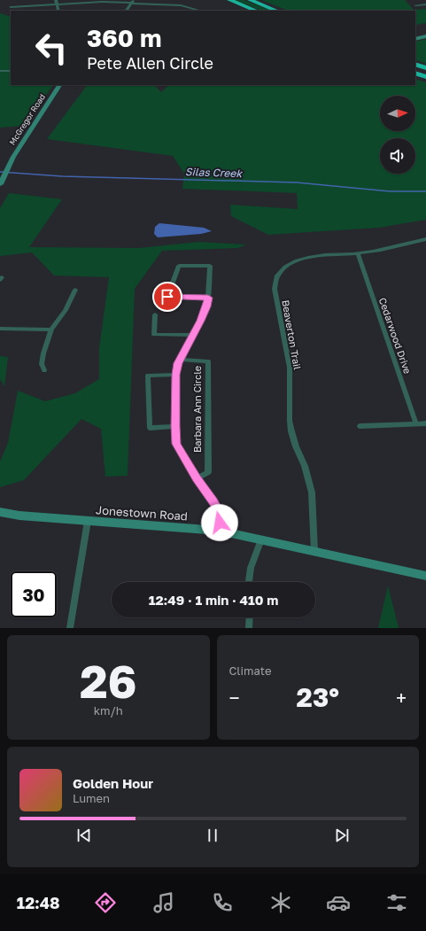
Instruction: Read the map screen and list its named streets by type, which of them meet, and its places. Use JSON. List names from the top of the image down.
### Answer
{
  "streets": {
    "main road": ["McGregor Road", "Jonestown Road"],
    "street": ["Beaverton Trail", "Cedarwood Drive", "Barbara Ann Circle"]
  },
  "crossings": [
    ["Beaverton Trail", "Cedarwood Drive"],
    ["Beaverton Trail", "Jonestown Road"]
  ],
  "water": ["Silas Creek"],
  "north": "right",
  "page": {
    "turn": ["360 m", "Pete Allen Circle"],
    "limit": "30",
    "trip": "12:49 · 1 min · 410 m",
    "tile": [
      ["26", "km/h"],
      "Climate"
    ],
    "heat": ["−", "23°", "+"],
    "song": ["Golden Hour", "Lumen"],
    "tabs": "12:48"
  }
}
